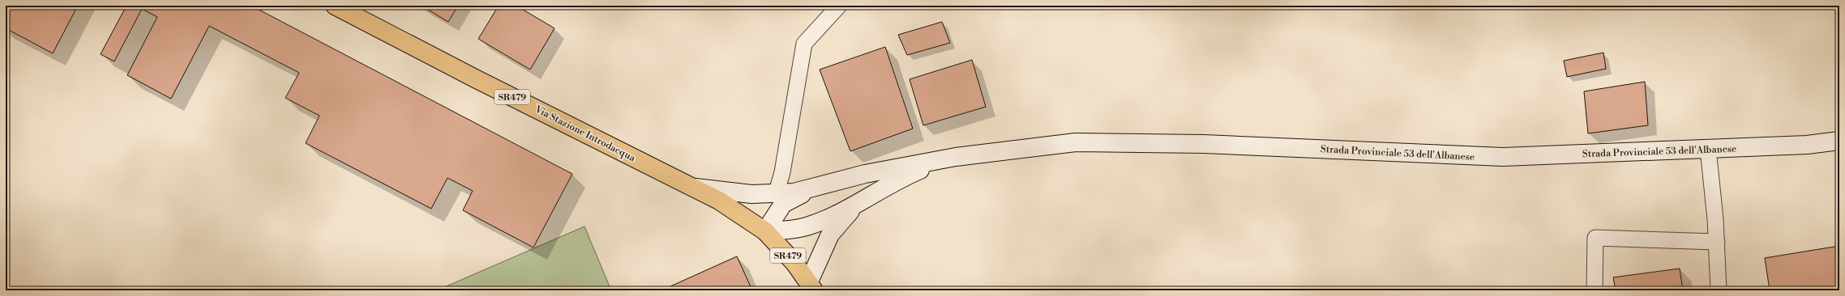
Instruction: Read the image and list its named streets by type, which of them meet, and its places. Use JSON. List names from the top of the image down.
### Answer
{
  "streets": {
    "main road": ["SR479", "Via Stazione Introdacqua", "Strada Provinciale 53 dell'Albanese"]
  },
  "crossings": [
    ["Via Stazione Introdacqua", "Strada Provinciale 53 dell'Albanese"]
  ]
}
